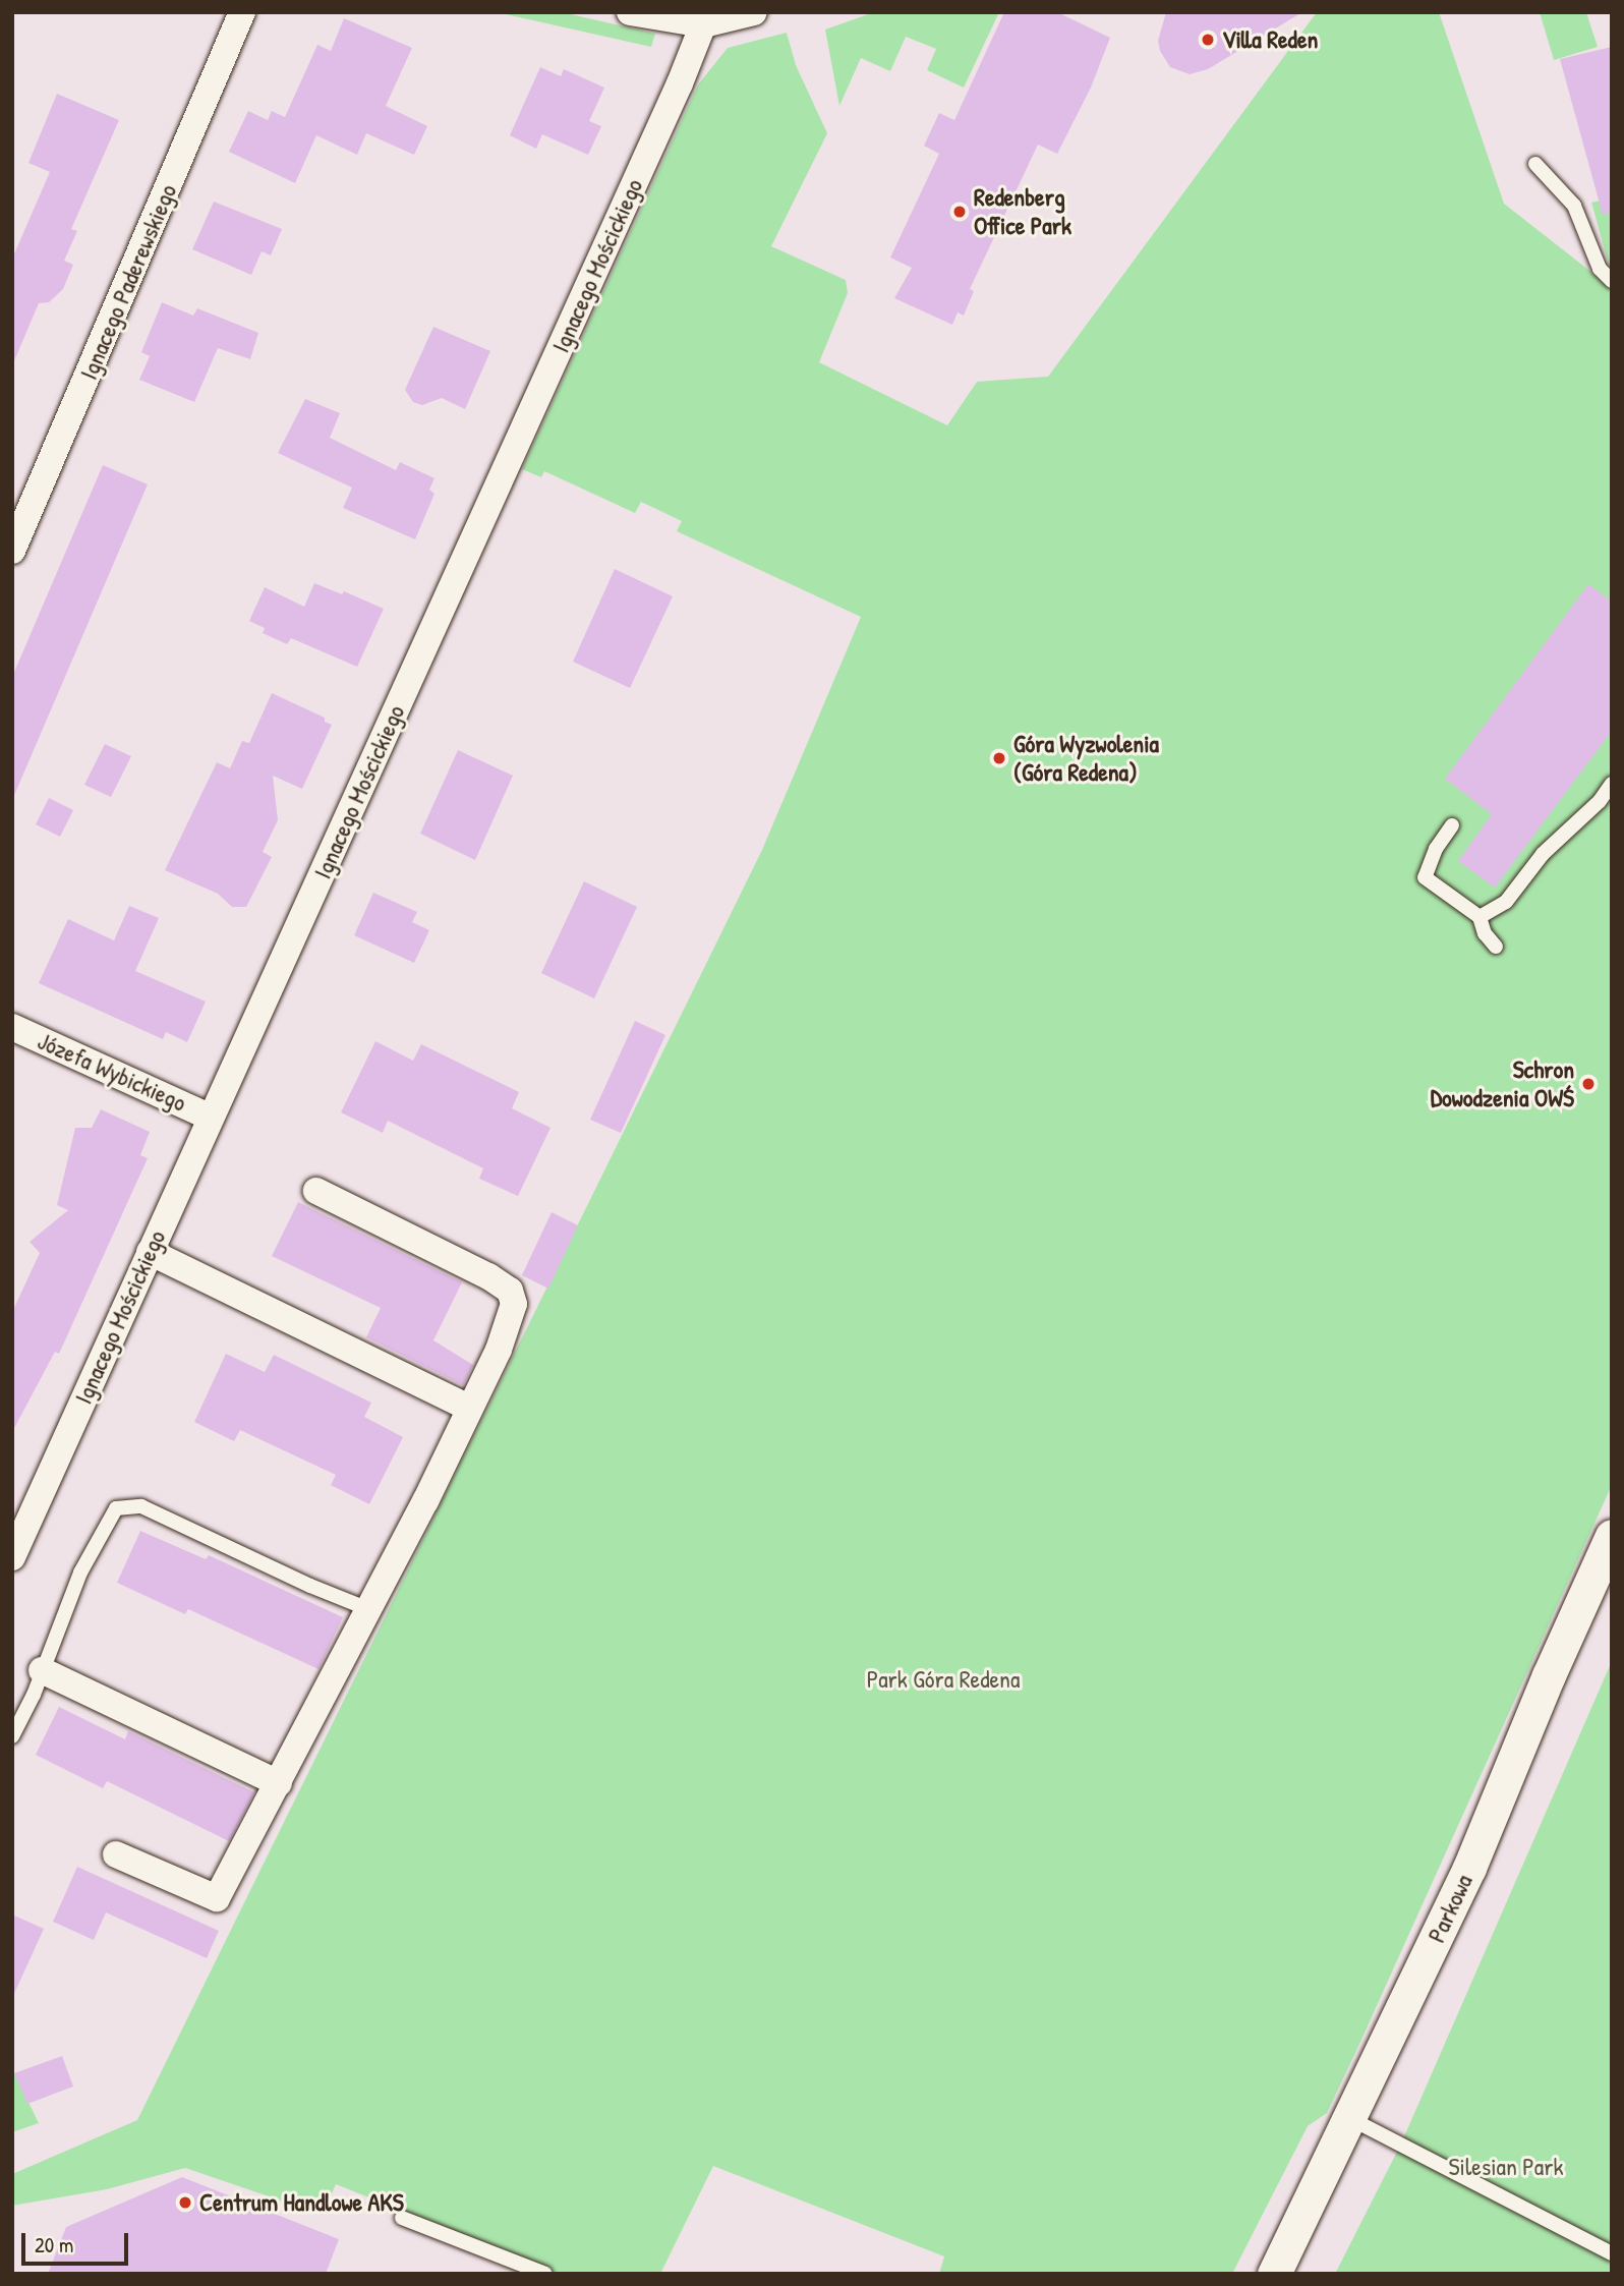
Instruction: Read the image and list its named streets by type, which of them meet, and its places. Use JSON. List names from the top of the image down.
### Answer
{
  "streets": {
    "street": [
      "Ignacego Mościckiego",
      "Ignacego Paderewskiego",
      "Józefa Wybickiego",
      "Parkowa"
    ]
  },
  "crossings": [
    ["Ignacego Mościckiego", "Józefa Wybickiego"]
  ],
  "parks": ["Park Góra Redena", "Silesian Park"],
  "places": [
    "Villa Reden",
    "Redenberg Office Park",
    "Góra Wyzwolenia (Góra Redena)",
    "Schron Dowodzenia OWŚ",
    "Centrum Handlowe AKS"
  ],
  "scale_bar": "20 m"
}
